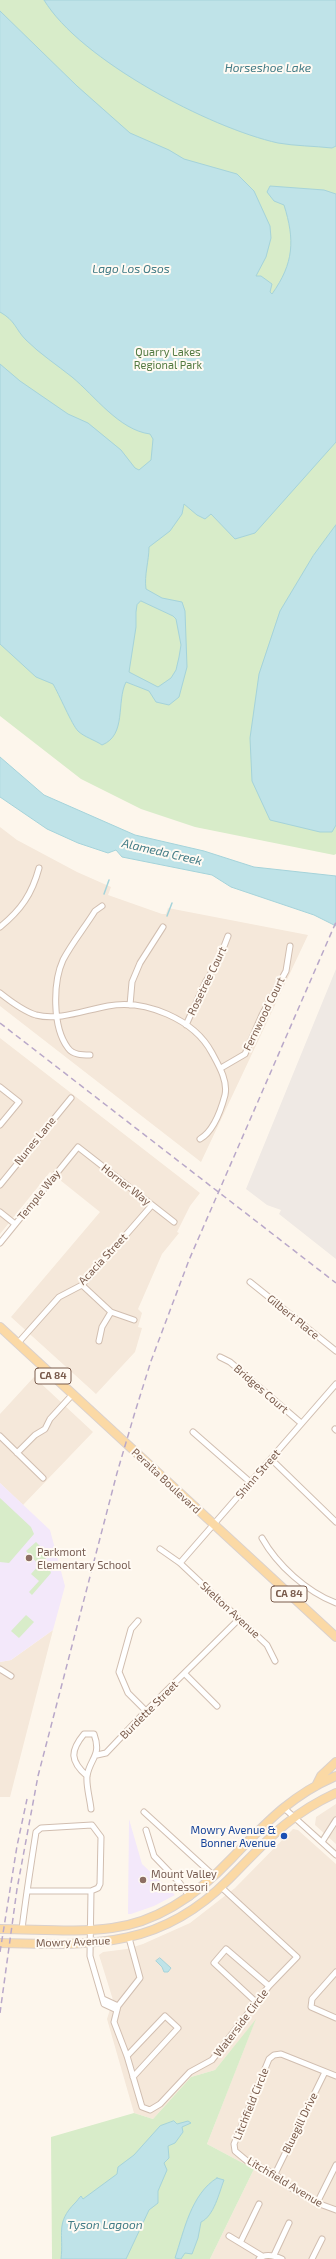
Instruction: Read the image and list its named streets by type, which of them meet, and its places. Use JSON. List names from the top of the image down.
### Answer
{
  "streets": {
    "main road": ["CA 84", "Peralta Boulevard", "Mowry Avenue"],
    "street": [
      "Rosetree Court",
      "Fernwood Court",
      "Nunes Lane",
      "Horner Way",
      "Temple Way",
      "Acacia Street",
      "Gilbert Place",
      "Bridges Court",
      "Shinn Street",
      "Skelton Avenue",
      "Burdette Street",
      "Waterside Circle",
      "Litchfield Circle",
      "Bluegill Drive",
      "Litchfield Avenue"
    ]
  },
  "crossings": [
    ["Horner Way", "Temple Way"],
    ["Horner Way", "Acacia Street"],
    ["Acacia Street", "Peralta Boulevard"],
    ["Bridges Court", "Shinn Street"],
    ["Shinn Street", "Peralta Boulevard"],
    ["Shinn Street", "Skelton Avenue"],
    ["Skelton Avenue", "Burdette Street"],
    ["Mowry Avenue", "Waterside Circle"],
    ["Litchfield Circle", "Bluegill Drive"],
    ["Litchfield Circle", "Litchfield Avenue"],
    ["Bluegill Drive", "Litchfield Avenue"]
  ],
  "water": [
    "Horseshoe Lake",
    "Lago Los Osos",
    "Alameda Creek",
    "Tyson Lagoon"
  ],
  "parks": ["Quarry Lakes Regional Park"],
  "places": ["Parkmont Elementary School", "Mowry Avenue & Bonner Avenue", "Mount Valley Montessori"]
}
